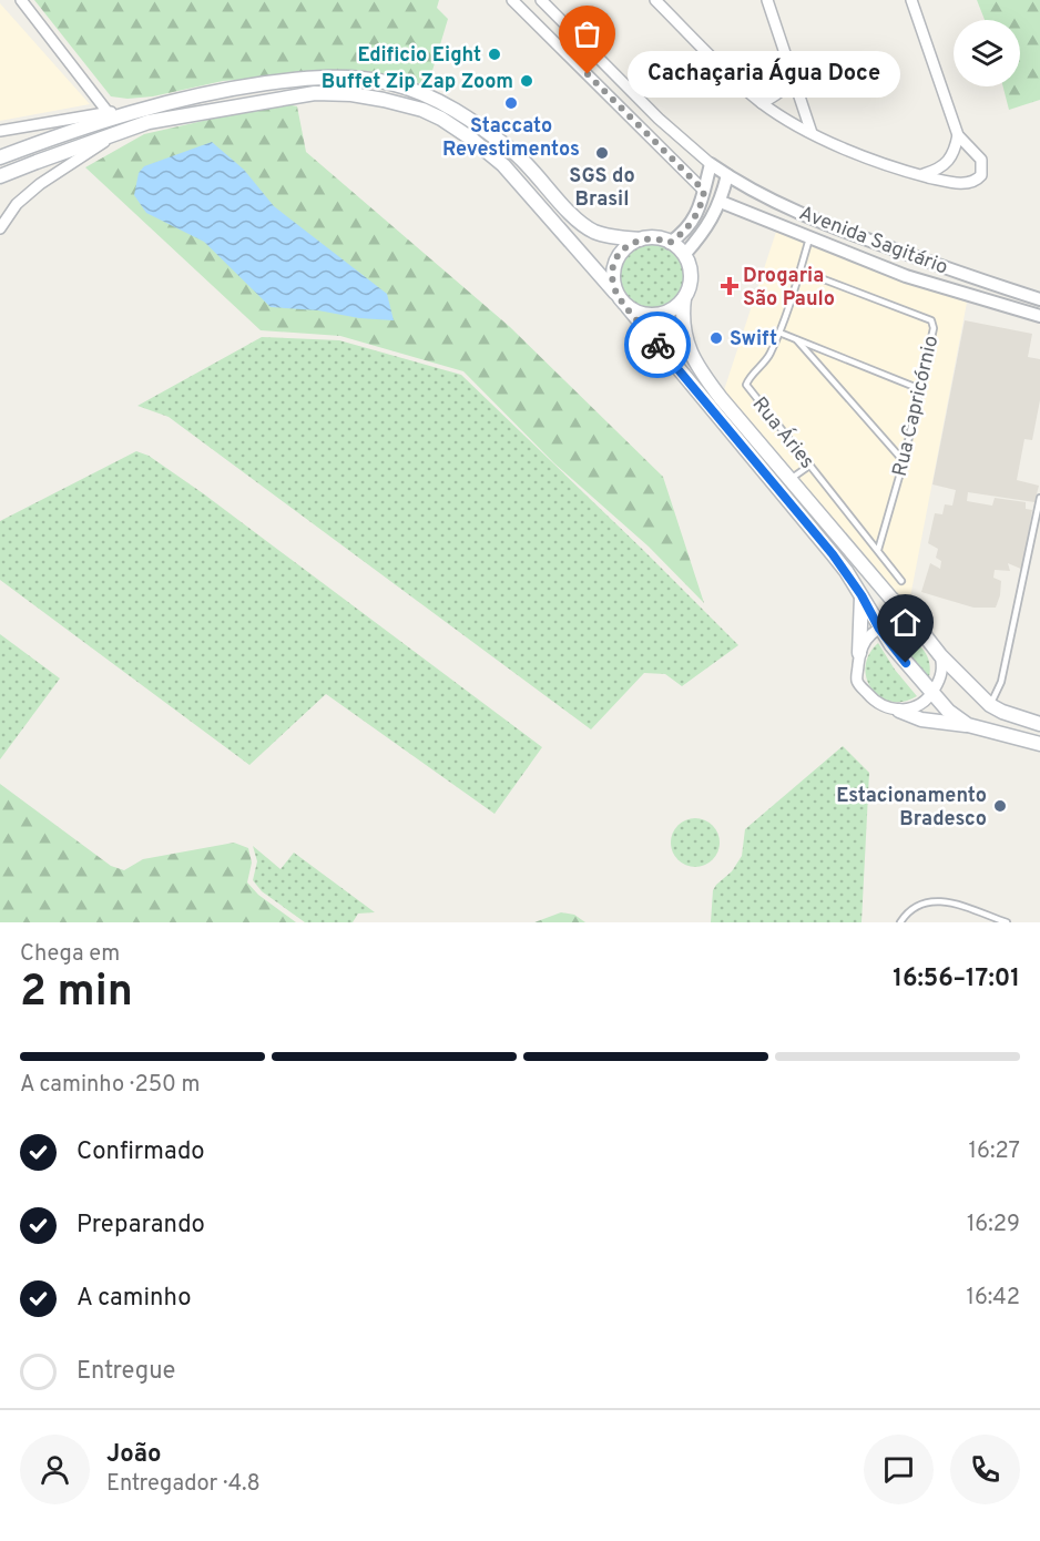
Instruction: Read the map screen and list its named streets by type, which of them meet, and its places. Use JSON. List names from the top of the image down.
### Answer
{
  "streets": {
    "street": ["Avenida Sagitário"],
    "lane": ["Rua Capricórnio", "Rua Áries"]
  },
  "crossings": [
    ["Avenida Sagitário", "Rua Áries"],
    ["Rua Capricórnio", "Rua Áries"]
  ],
  "places": {
    "other": [
      "Edificio Eight",
      "Cachaçaria Água Doce",
      "Buffet Zip Zap Zoom",
      "Staccato Revestimentos",
      "SGS do Brasil",
      "Swift",
      "Estacionamento Bradesco"
    ],
    "health": ["Drogaria São Paulo"]
  },
  "page": {
    "bubble": "Cachaçaria Água Doce",
    "heading": ["2 min", "Chega em", "16:56–17:01"],
    "panel": ["João", "Entregador · 4.8"],
    "bar": "A caminho · 250 m",
    "list": [
      ["Confirmado", "16:27"],
      ["Preparando", "16:29"],
      ["A caminho", "16:42"],
      "Entregue"
    ]
  }
}
